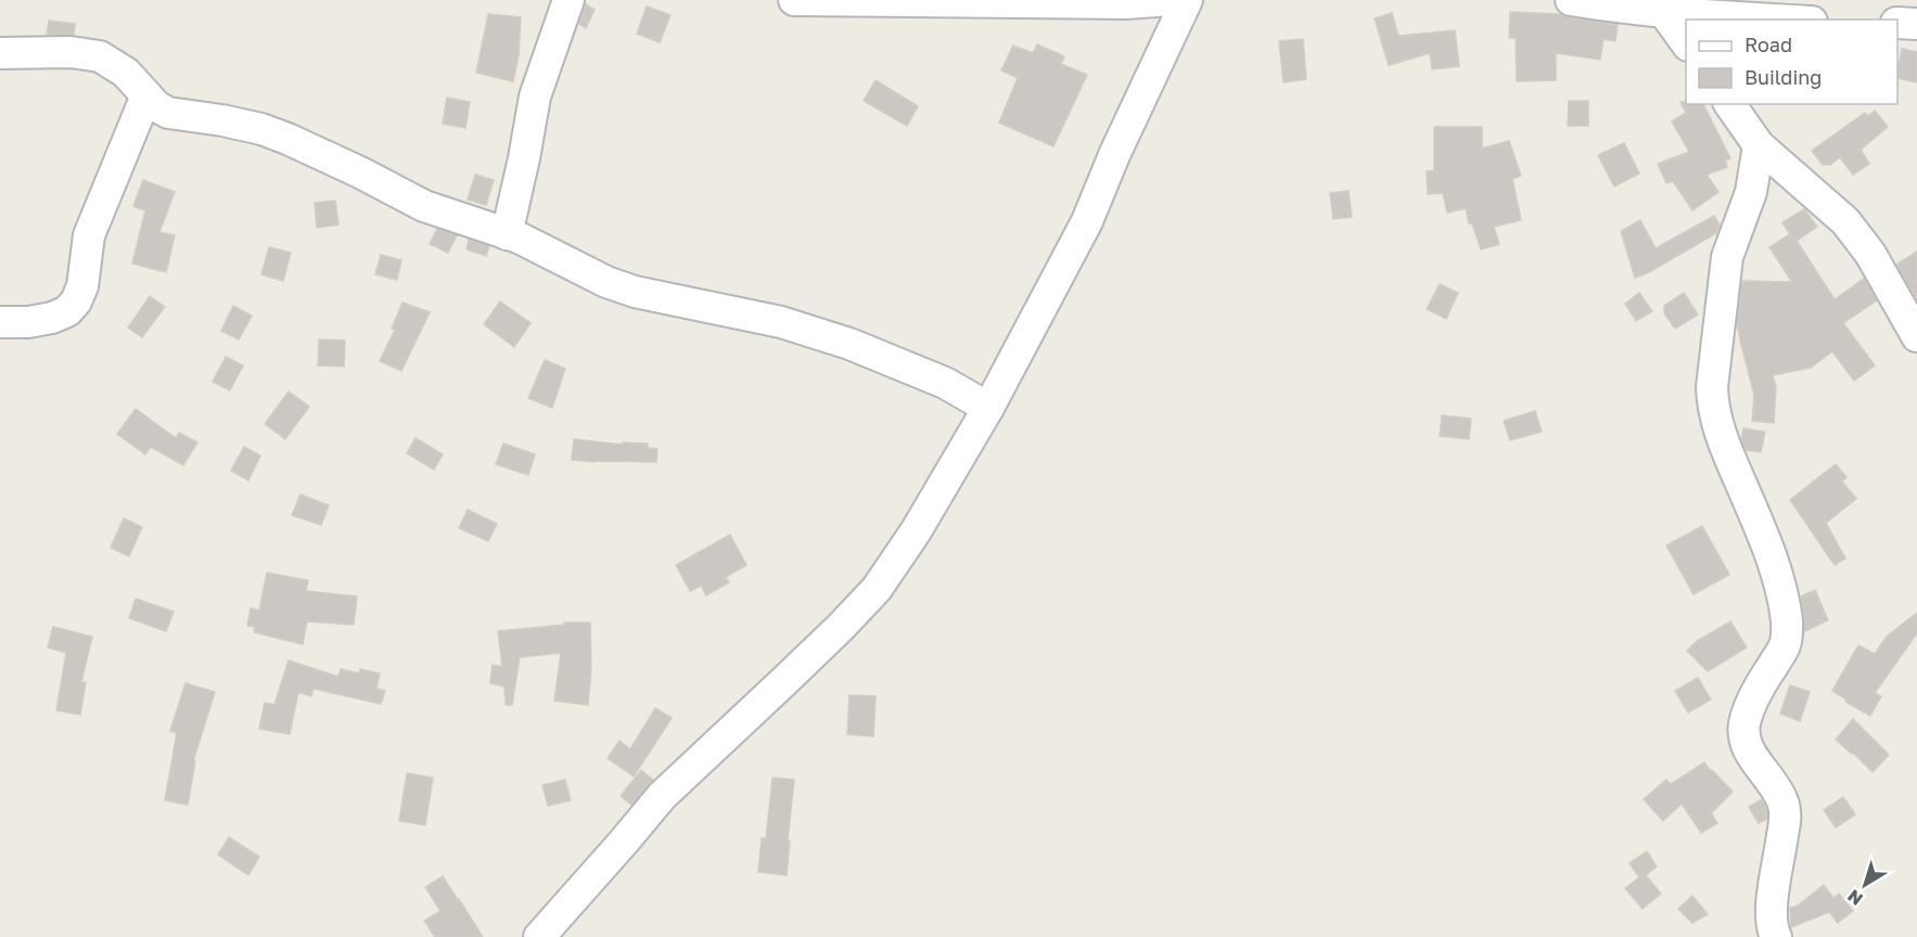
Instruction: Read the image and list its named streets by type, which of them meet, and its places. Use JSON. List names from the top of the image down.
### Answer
{
  "legend": ["Road", "Building"],
  "north": "bottom left"
}
